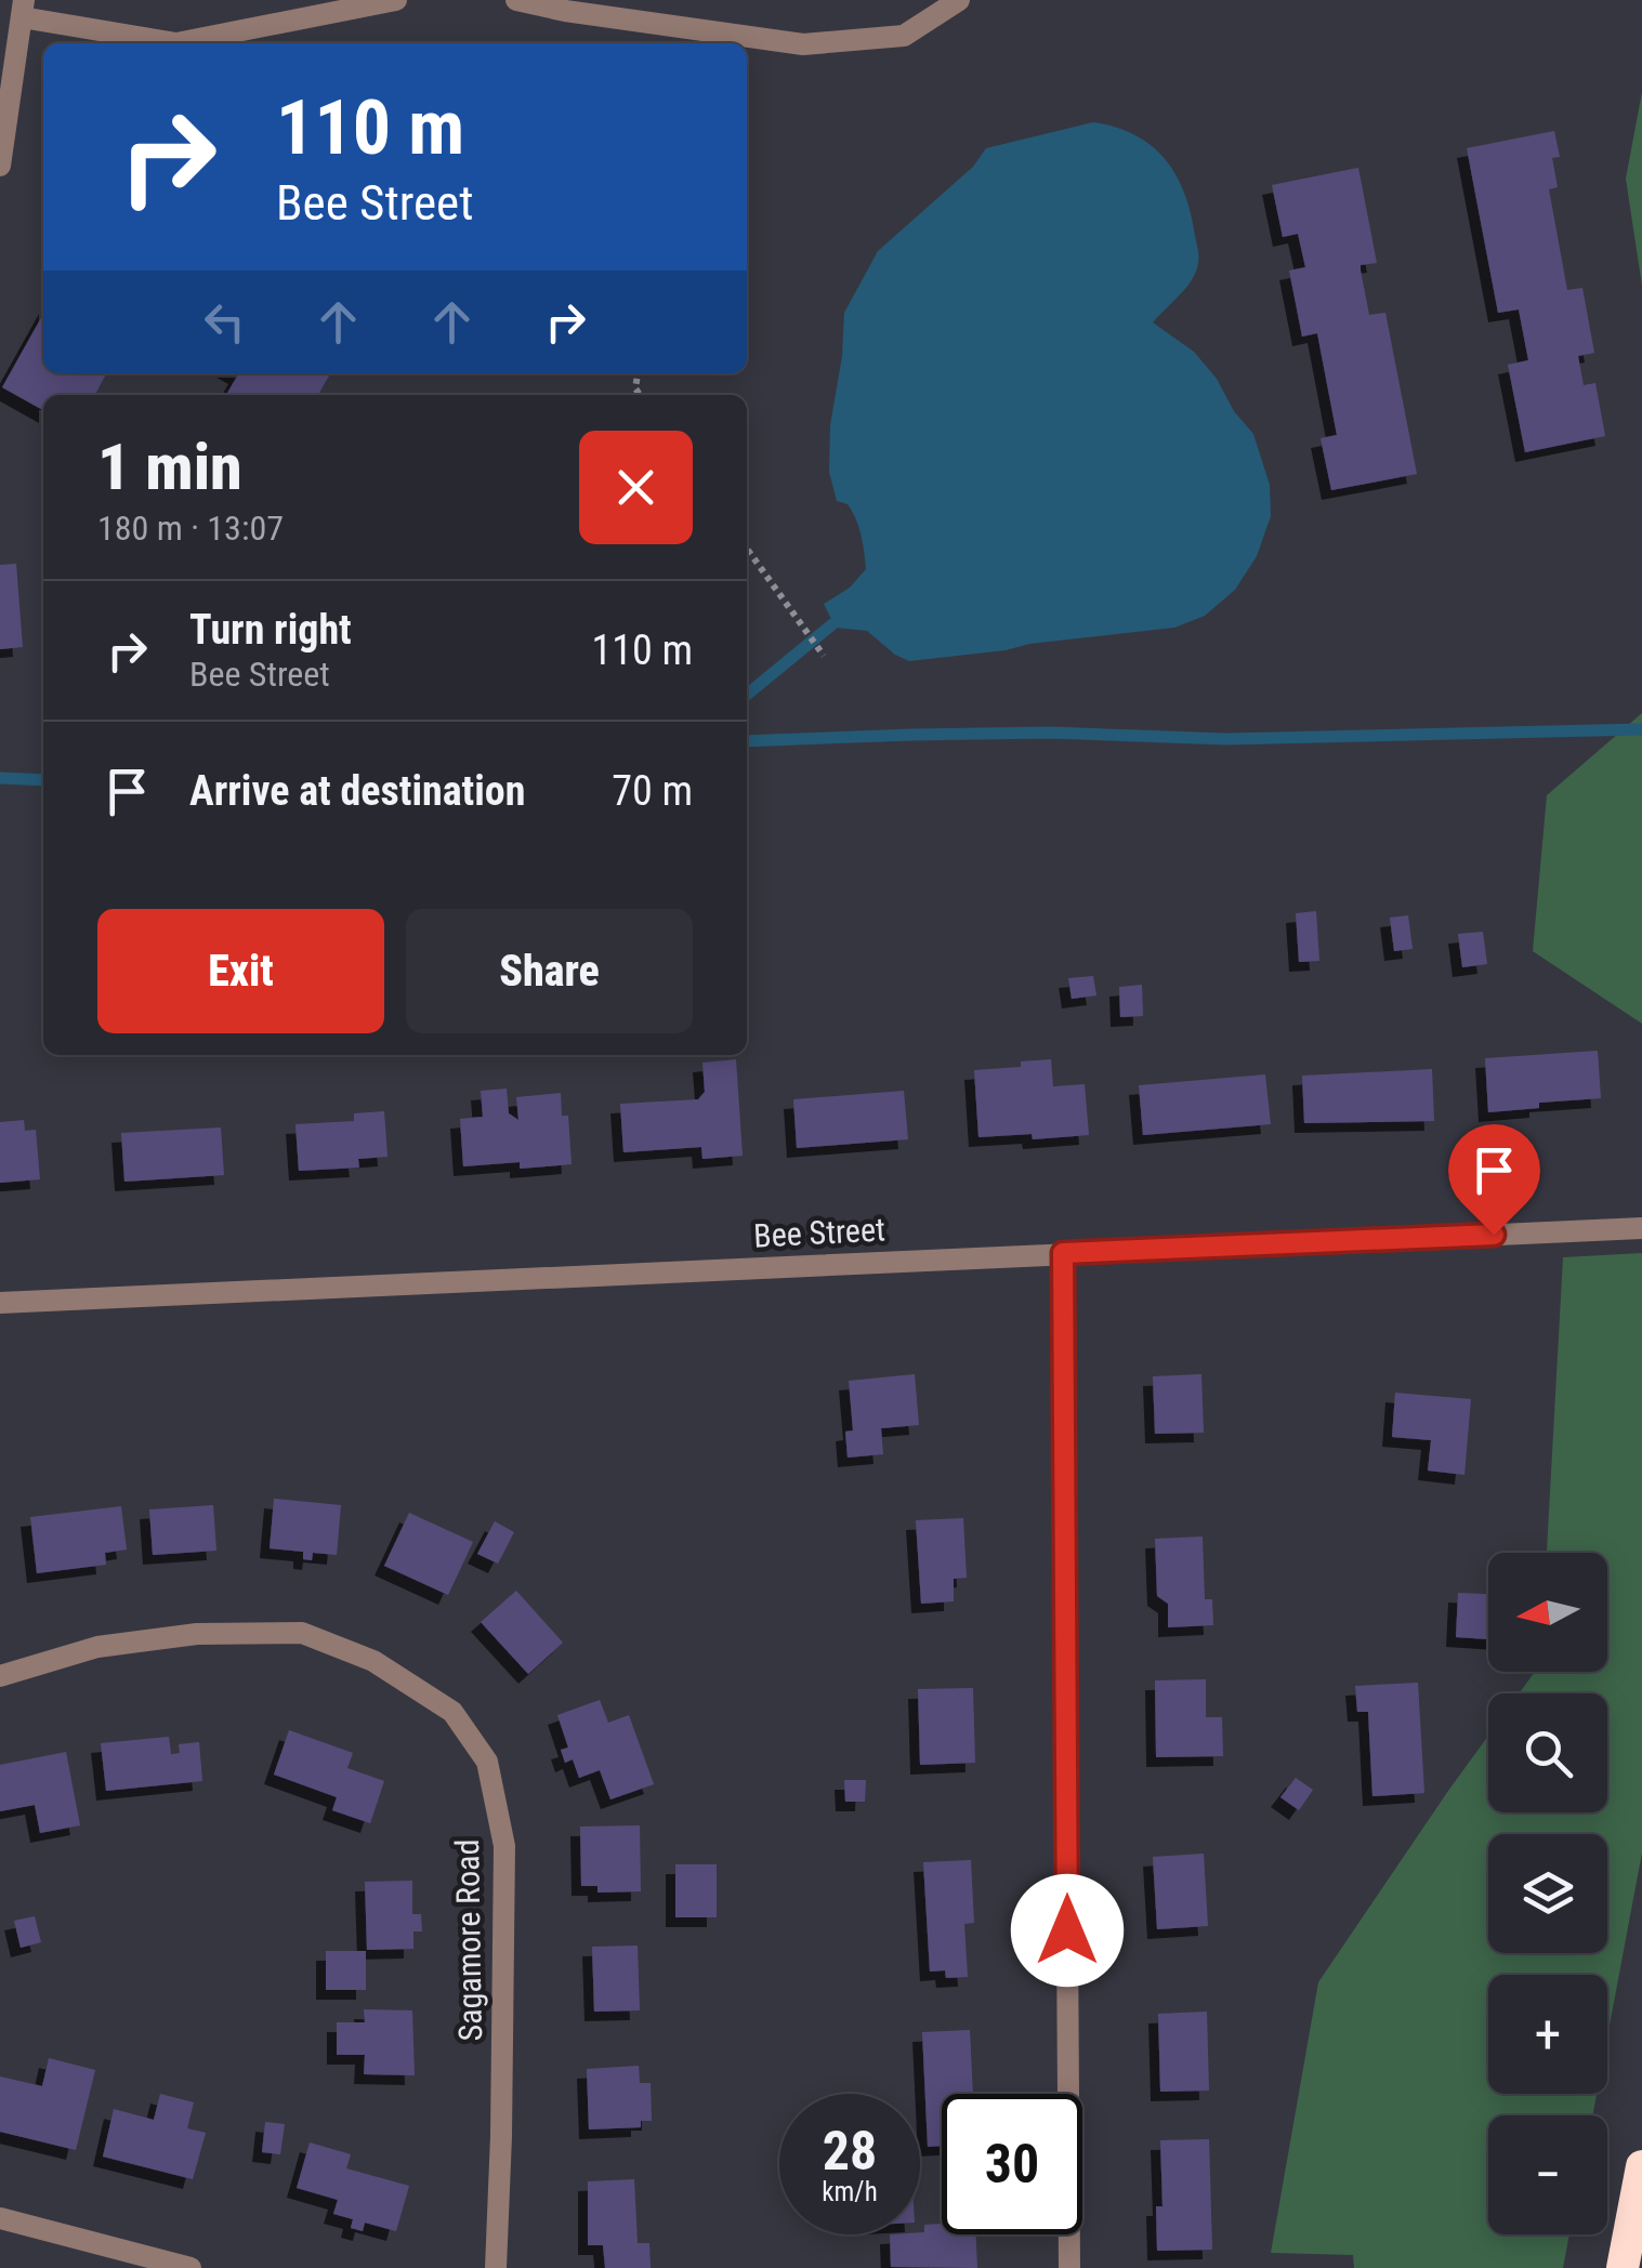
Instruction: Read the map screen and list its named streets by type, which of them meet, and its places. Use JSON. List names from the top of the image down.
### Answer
{
  "streets": {
    "street": ["Bee Street", "Sagamore Road"]
  },
  "north": "left",
  "page": {
    "turn": ["110 m", "Bee Street"],
    "heading": ["1 min", "180 m · 13:07"],
    "list": [
      {
        "name": "Turn right",
        "note": "Bee Street",
        "value": "110 m"
      },
      {
        "name": "Arrive at destination",
        "value": "70 m"
      }
    ],
    "buttons": ["Exit", "Share"],
    "map_buttons": ["+", "−"],
    "speed": "28 km/h",
    "limit": "30"
  }
}
